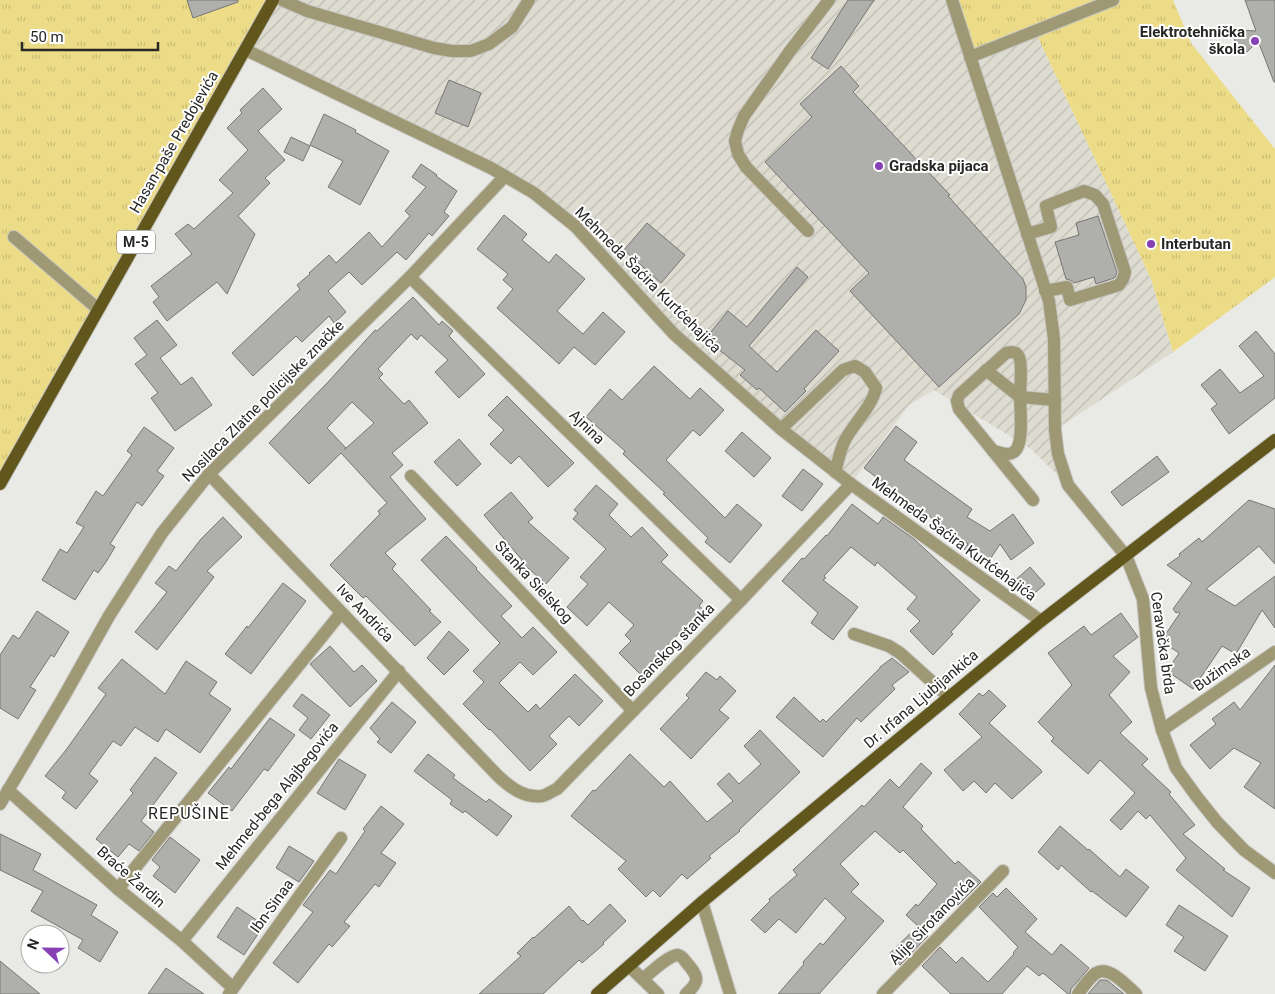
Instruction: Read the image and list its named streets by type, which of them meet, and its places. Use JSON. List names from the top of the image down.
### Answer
{
  "streets": {
    "main road": ["Hasan-paše Predojevića", "M-5", "Dr. Irfana Ljubijankića"],
    "street": [
      "Mehmeda Šaćira Kurtćehajića",
      "Nosilaca Zlatne policijske značke",
      "Ajnina",
      "Stanka Sielskog",
      "Ive Andrića",
      "Ceravačka brda",
      "Bosanskog stanka",
      "Bužimska",
      "Mehmed-bega Alajbegovića",
      "Braće Žardin",
      "Ibn-Sinaa",
      "Alije Sirotanovića"
    ]
  },
  "crossings": [
    ["Hasan-paše Predojevića", "Mehmeda Šaćira Kurtćehajića"],
    ["Mehmeda Šaćira Kurtćehajića", "Nosilaca Zlatne policijske značke"],
    ["Mehmeda Šaćira Kurtćehajića", "Bosanskog stanka"],
    ["Mehmeda Šaćira Kurtćehajića", "Dr. Irfana Ljubijankića"],
    ["Nosilaca Zlatne policijske značke", "Ajnina"],
    ["Nosilaca Zlatne policijske značke", "Ive Andrića"],
    ["Nosilaca Zlatne policijske značke", "Braće Žardin"],
    ["Ajnina", "Bosanskog stanka"],
    ["Stanka Sielskog", "Bosanskog stanka"],
    ["Ive Andrića", "Bosanskog stanka"],
    ["Ive Andrića", "Mehmed-bega Alajbegovića"],
    ["Ceravačka brda", "Bužimska"],
    ["Ceravačka brda", "Dr. Irfana Ljubijankića"],
    ["Mehmed-bega Alajbegovića", "Braće Žardin"],
    ["Braće Žardin", "Ibn-Sinaa"]
  ],
  "districts": ["REPUŠINE"],
  "places": ["Elektrotehnička škola", "Gradska pijaca", "Interbutan"],
  "scale_bar": "50 m",
  "north": "left"
}
